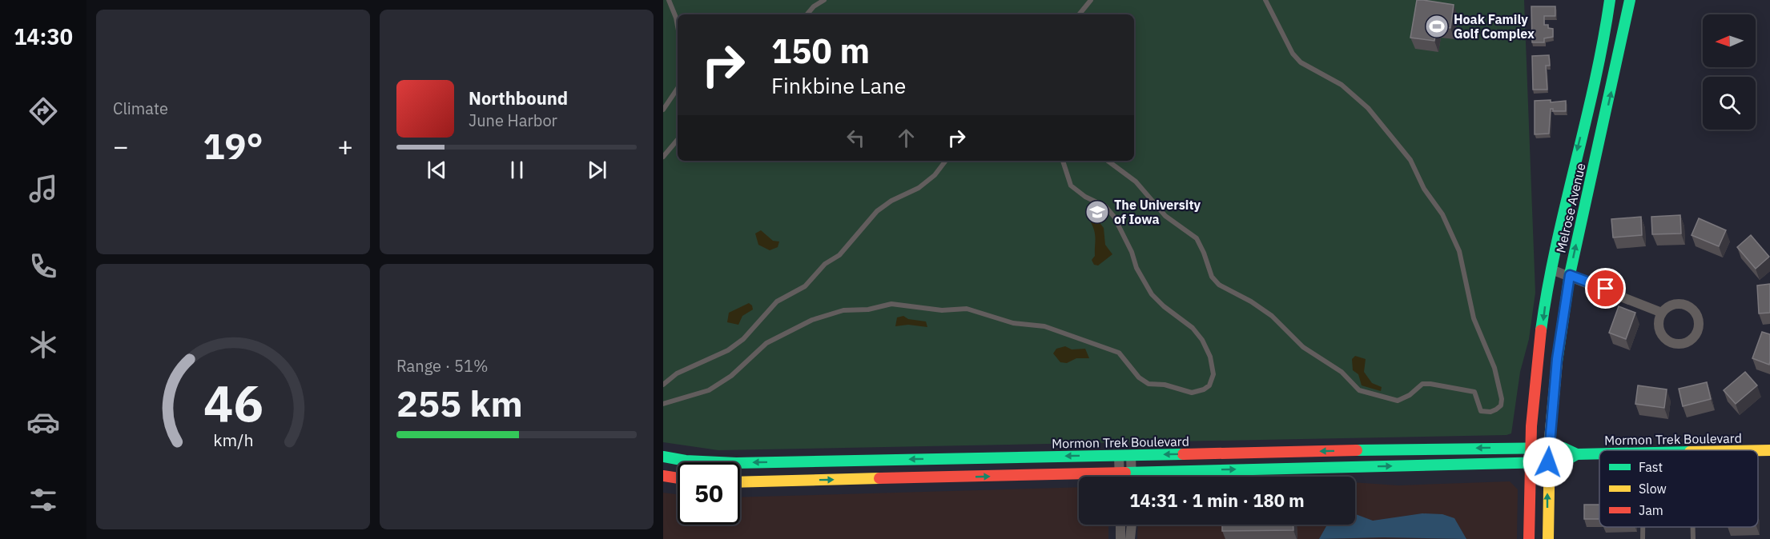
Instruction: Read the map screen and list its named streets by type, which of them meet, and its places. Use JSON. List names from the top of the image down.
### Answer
{
  "streets": {
    "main road": ["Melrose Avenue", "Mormon Trek Boulevard"]
  },
  "crossings": [
    ["Melrose Avenue", "Mormon Trek Boulevard"]
  ],
  "places": {
    "sports": ["Hoak Family Golf Complex"],
    "school or university": ["The University of Iowa"]
  },
  "legend": ["Fast", "Slow", "Jam"],
  "north": "left",
  "page": {
    "tabs": "14:30",
    "tile": [
      "Climate",
      ["Range · 51%", "255 km"]
    ],
    "turn": ["150 m", "Finkbine Lane"],
    "song": ["Northbound", "June Harbor"],
    "heat": ["−", "19°", "+"],
    "limit": "50",
    "trip": "14:31 · 1 min · 180 m",
    "gauge": ["46", "km/h"]
  }
}
